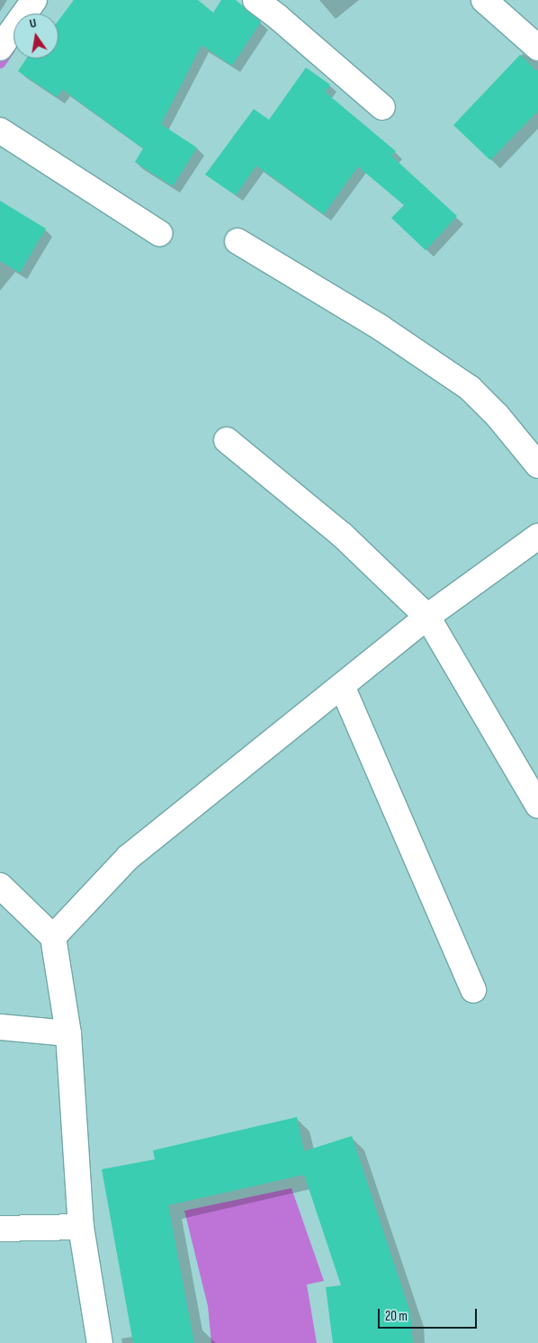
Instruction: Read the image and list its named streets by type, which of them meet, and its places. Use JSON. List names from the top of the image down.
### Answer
{
  "scale_bar": "20 m",
  "north": "top"
}
